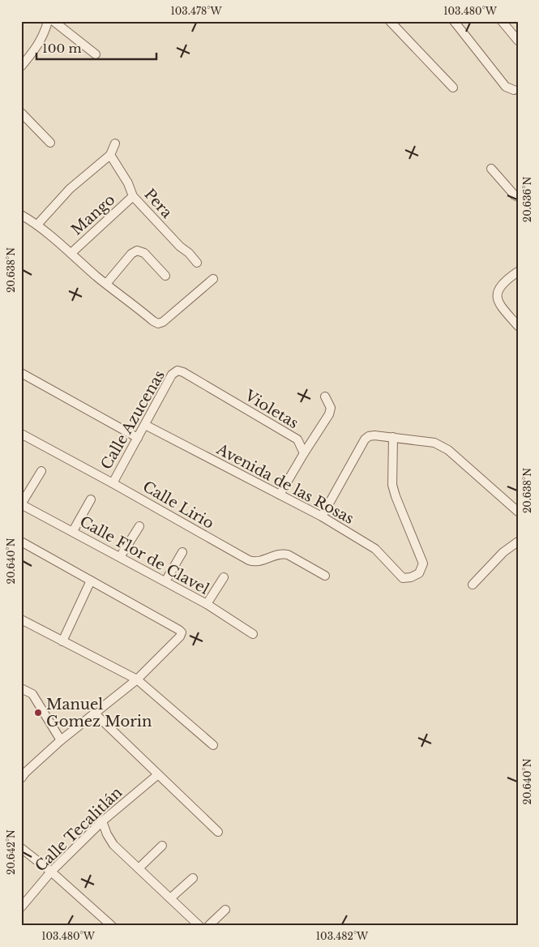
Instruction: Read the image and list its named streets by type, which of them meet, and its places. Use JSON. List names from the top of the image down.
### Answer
{
  "streets": {
    "street": [
      "Pera",
      "Mango",
      "Violetas",
      "Calle Azucenas",
      "Avenida de las Rosas",
      "Calle Lirio",
      "Calle Flor de Clavel",
      "Calle Tecalitlán"
    ]
  },
  "crossings": [
    ["Pera", "Mango"],
    ["Violetas", "Calle Azucenas"],
    ["Calle Azucenas", "Avenida de las Rosas"],
    ["Calle Azucenas", "Calle Lirio"]
  ],
  "places": ["Manuel Gomez Morin"],
  "scale_bar": "100 m",
  "coordinates": [
    "103.478°W",
    "103.480°W",
    "20.636°N",
    "20.638°N",
    "20.640°N",
    "20.642°N",
    "103.482°W"
  ]
}
